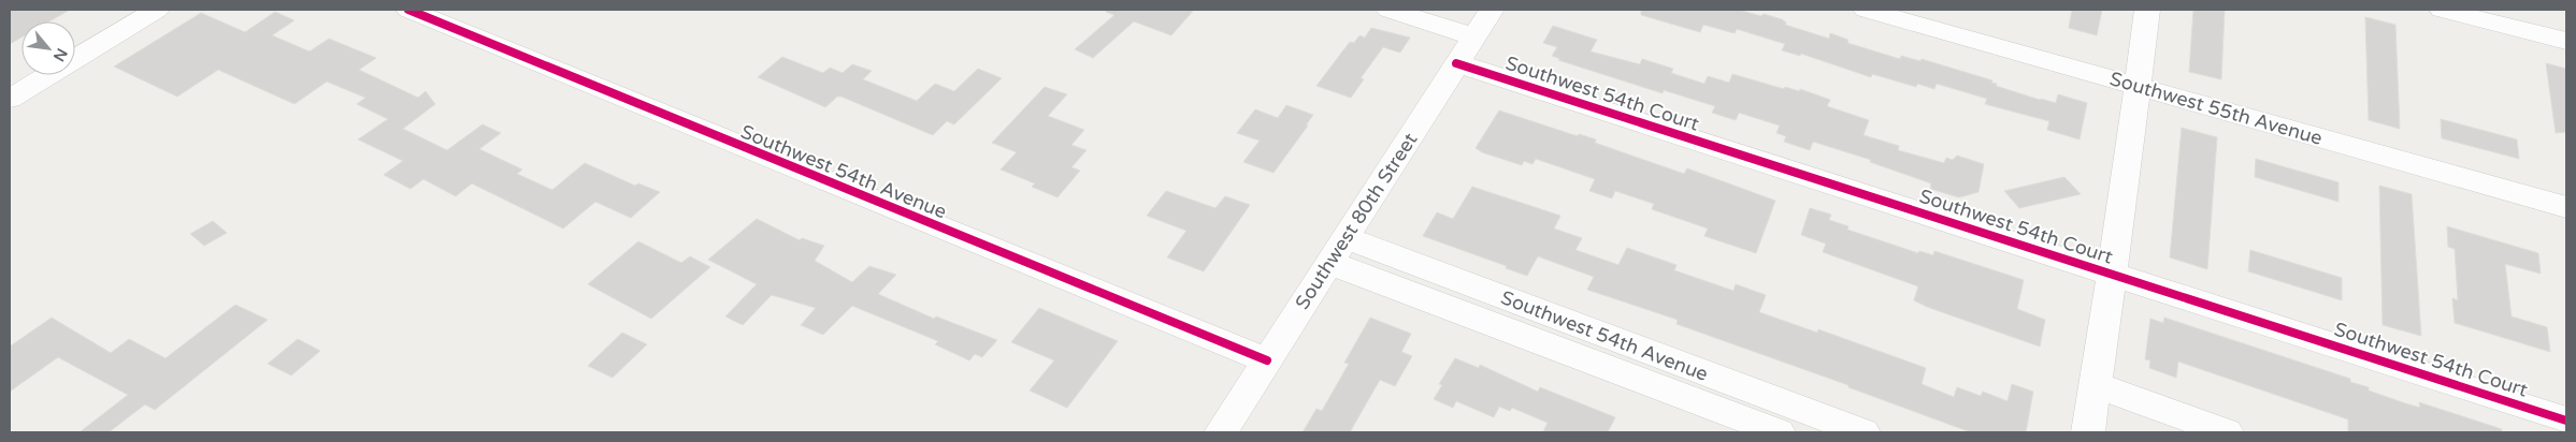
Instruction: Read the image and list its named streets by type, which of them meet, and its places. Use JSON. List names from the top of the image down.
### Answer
{
  "streets": {
    "street": [
      "Southwest 54th Court",
      "Southwest 55th Avenue",
      "Southwest 54th Avenue",
      "Southwest 80th Street"
    ]
  },
  "crossings": [
    ["Southwest 54th Court", "Southwest 80th Street"],
    ["Southwest 54th Avenue", "Southwest 80th Street"]
  ],
  "north": "bottom right"
}
